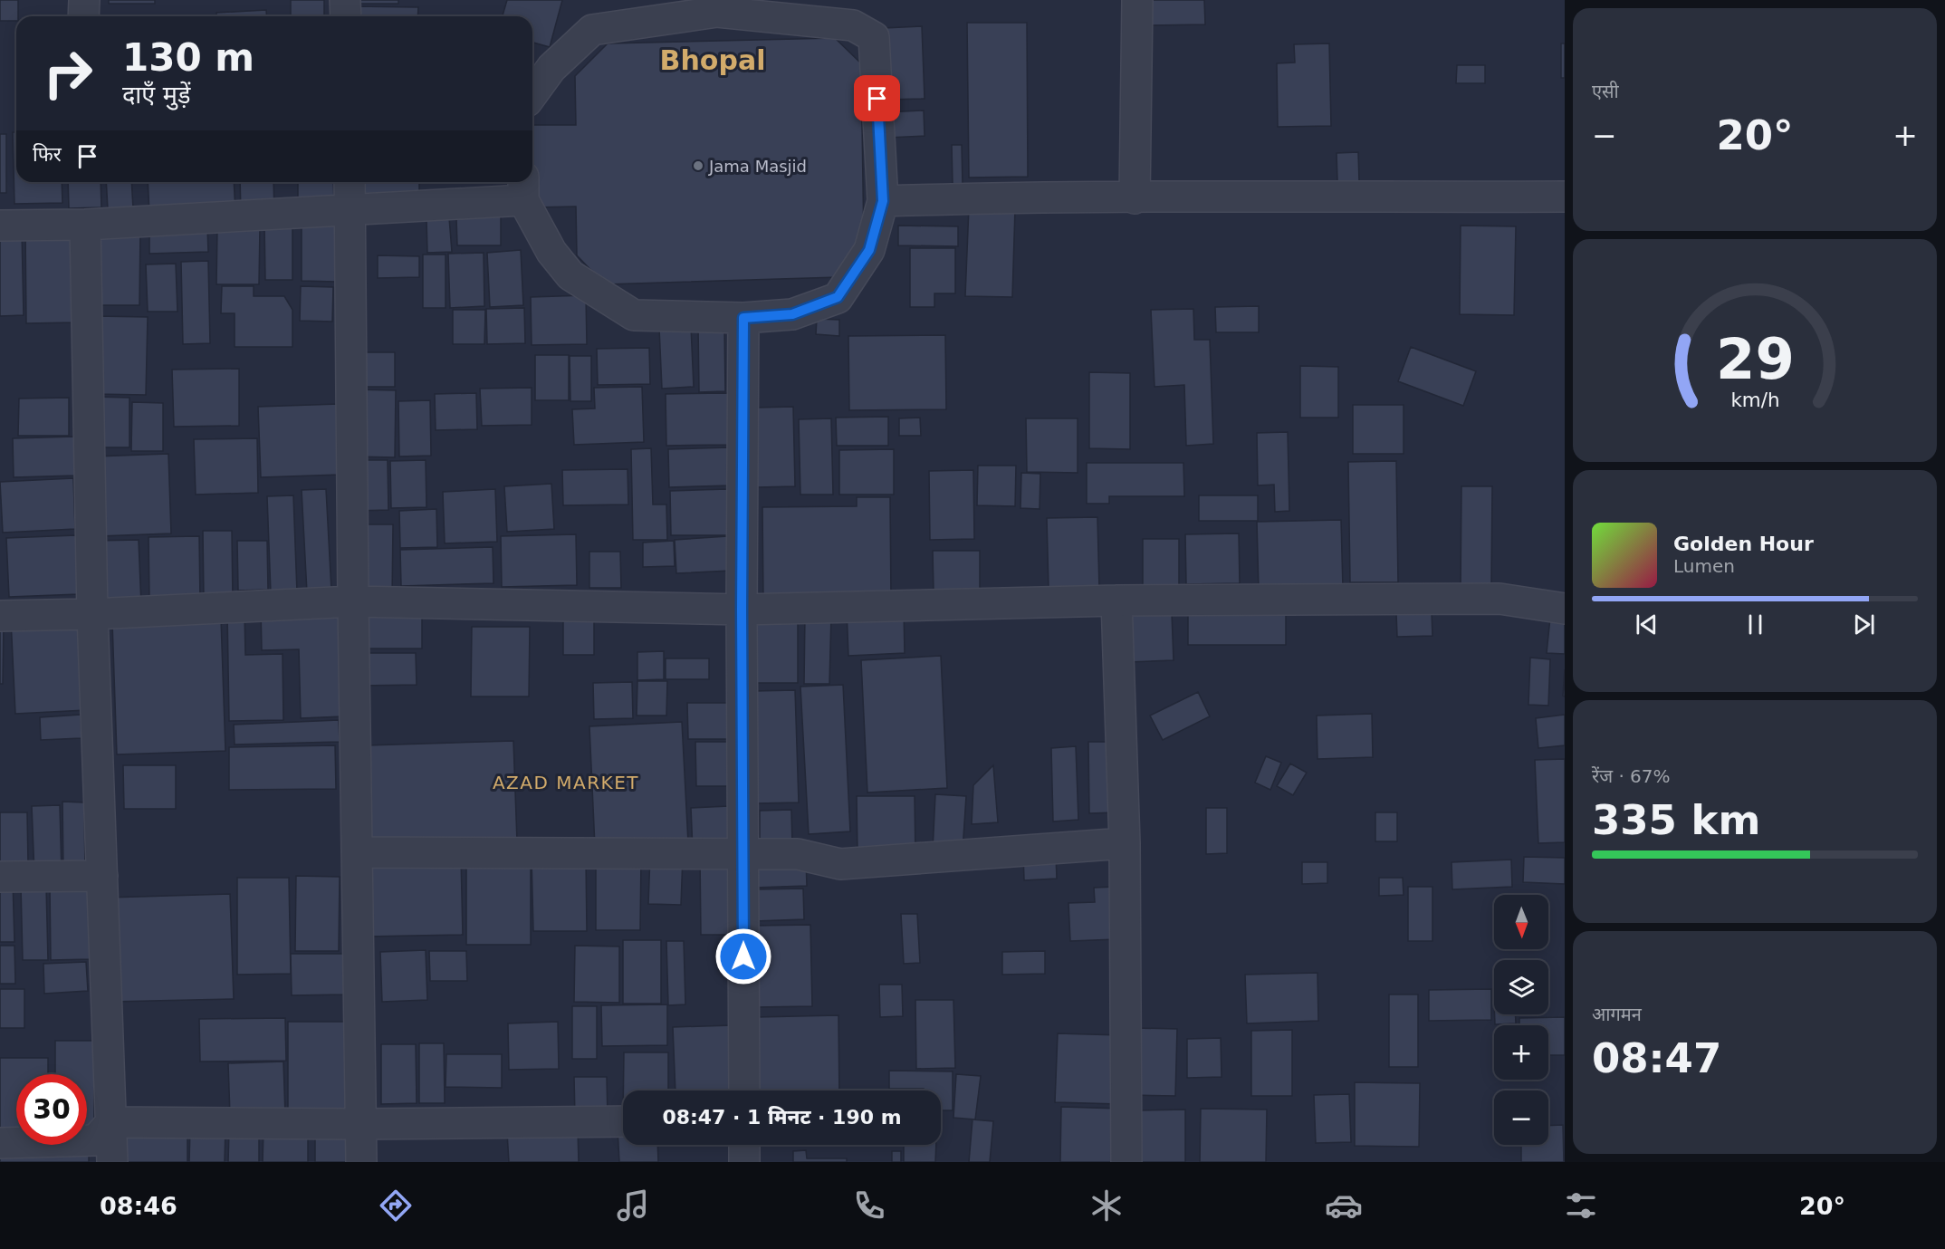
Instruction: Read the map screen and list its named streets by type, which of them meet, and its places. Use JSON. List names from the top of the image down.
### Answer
{
  "districts": ["Bhopal", "AZAD MARKET"],
  "places": ["Jama Masjid"],
  "north": "bottom",
  "page": {
    "tile": [
      "एसी",
      ["रेंज · 67%", "335 km"],
      ["आगमन", "08:47"]
    ],
    "turn": ["130 m", "दाएँ मुड़ें"],
    "heat": ["−", "20°", "+"],
    "then": "फिर",
    "song": ["Golden Hour", "Lumen"],
    "map_buttons": ["+", "−"],
    "limit": "30",
    "trip": "08:47 · 1 मिनट · 190 m",
    "tabs": ["08:46", "20°"],
    "gauge": ["29", "km/h"]
  }
}
